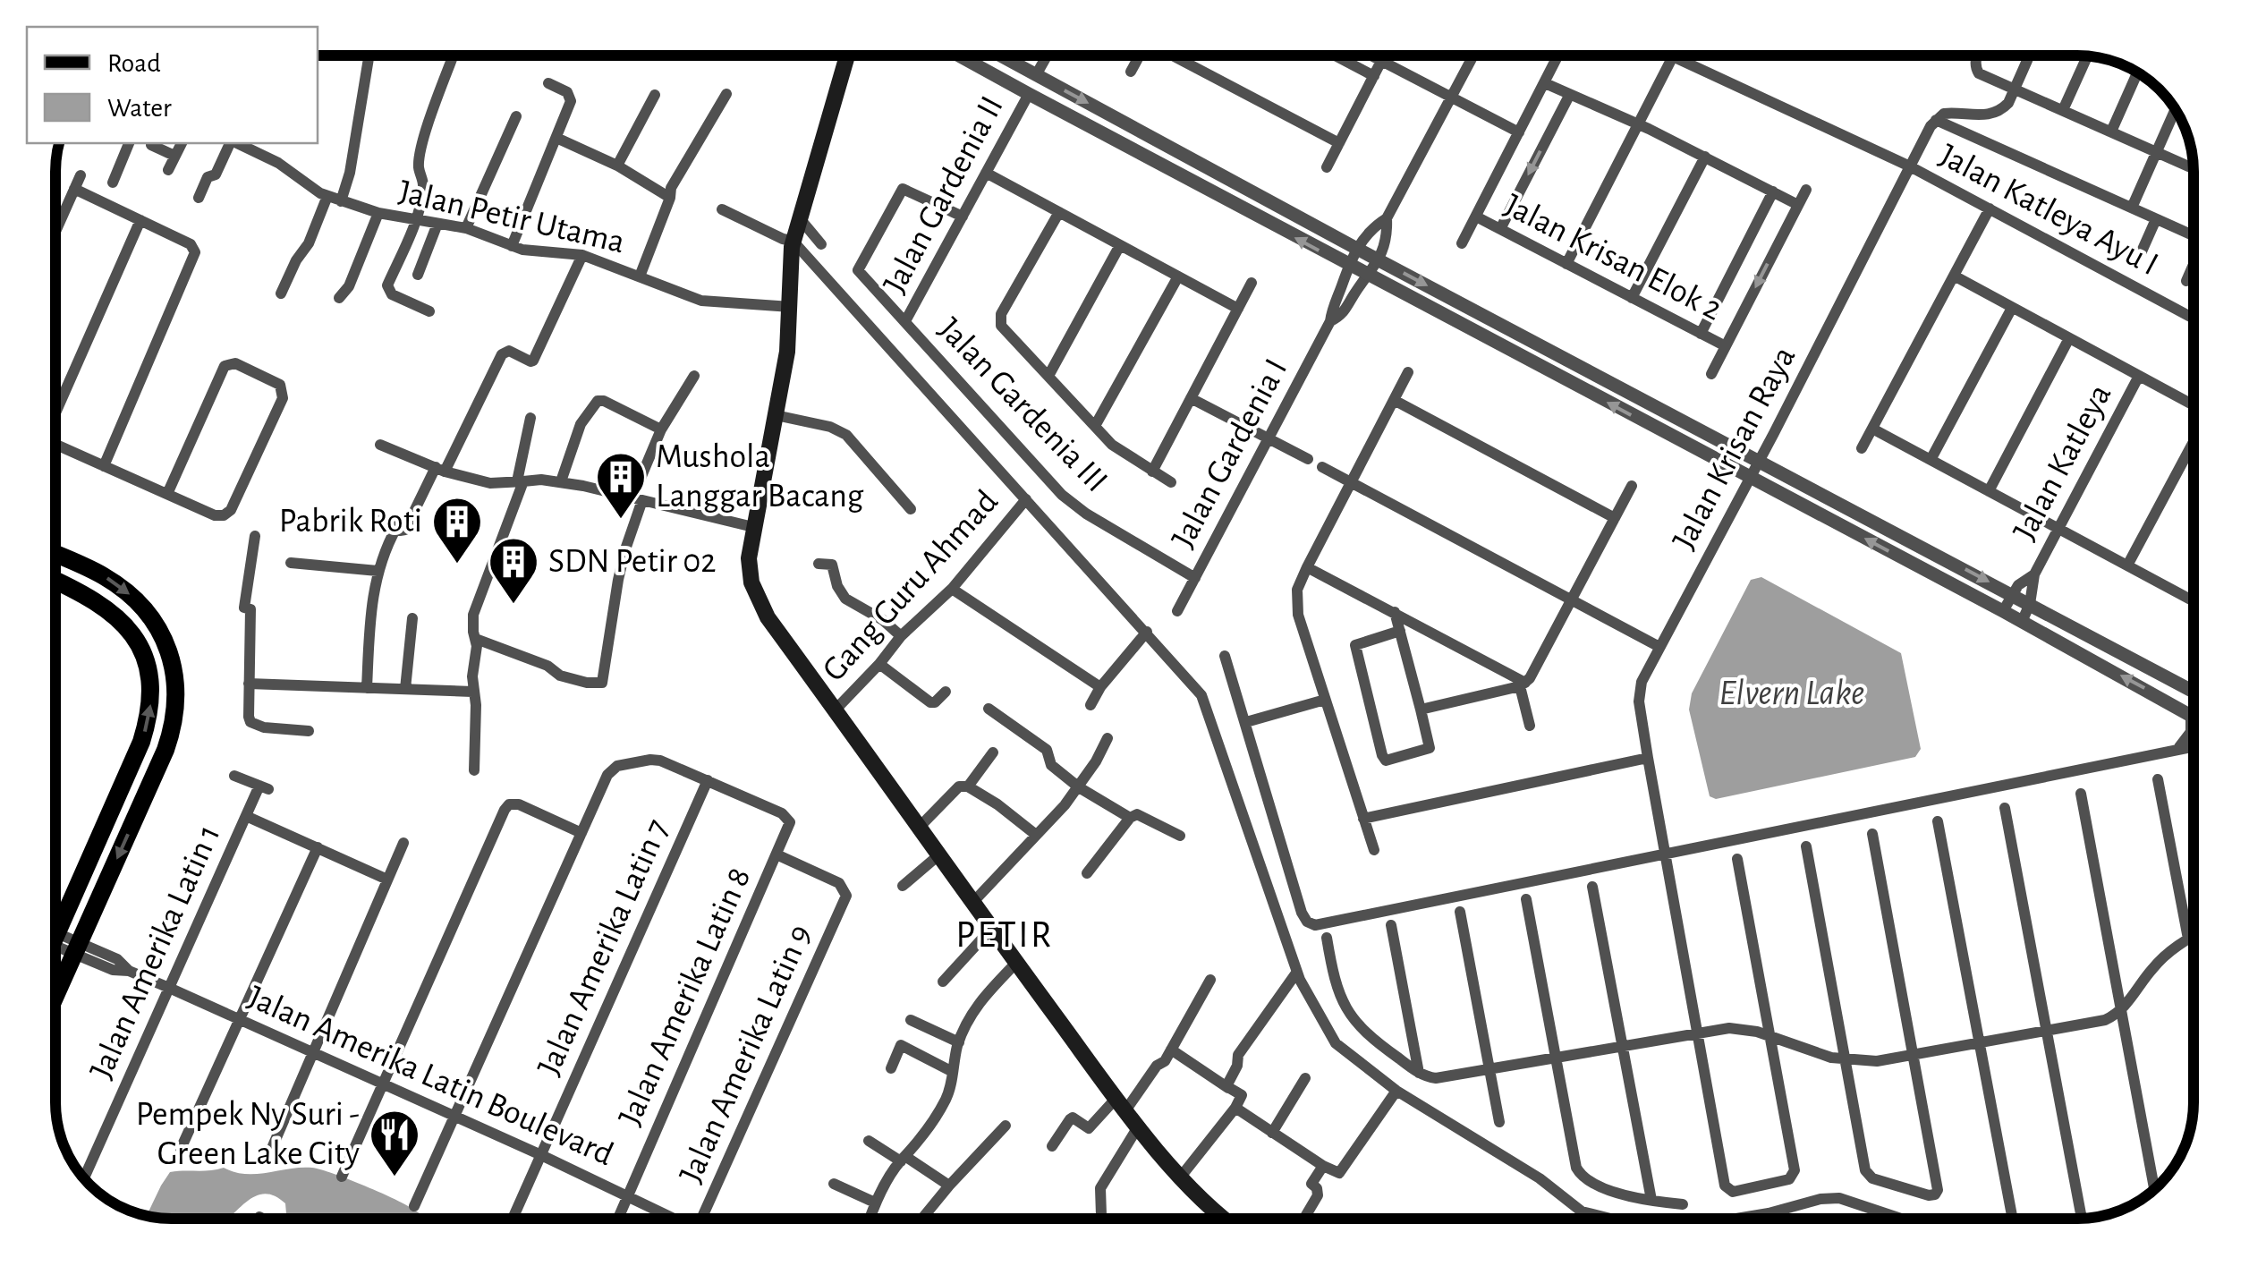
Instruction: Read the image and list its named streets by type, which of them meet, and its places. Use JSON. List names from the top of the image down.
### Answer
{
  "streets": {
    "street": [
      "Jalan Gardenia II",
      "Jalan Katleya Ayu I",
      "Jalan Petir Utama",
      "Jalan Krisan Elok 2",
      "Jalan Gardenia III",
      "Jalan Krisan Raya",
      "Jalan Gardenia I",
      "Jalan Katleya",
      "Gang Guru Ahmad",
      "Jalan Amerika Latin 7",
      "Jalan Amerika Latin 1",
      "Jalan Amerika Latin 8",
      "Jalan Amerika Latin 9",
      "Jalan Amerika Latin Boulevard"
    ]
  },
  "crossings": [
    ["Jalan Gardenia II", "Jalan Gardenia III"],
    ["Jalan Katleya Ayu I", "Jalan Krisan Raya"],
    ["Jalan Gardenia III", "Jalan Gardenia I"],
    ["Jalan Amerika Latin 7", "Jalan Amerika Latin 8"],
    ["Jalan Amerika Latin 7", "Jalan Amerika Latin Boulevard"],
    ["Jalan Amerika Latin 1", "Jalan Amerika Latin Boulevard"],
    ["Jalan Amerika Latin 8", "Jalan Amerika Latin 9"],
    ["Jalan Amerika Latin 8", "Jalan Amerika Latin Boulevard"]
  ],
  "districts": ["PETIR"],
  "water": ["Elvern Lake"],
  "places": {
    "building": ["Mushola Langgar Bacang", "Pabrik Roti", "SDN Petir 02"],
    "restaurant": ["Pempek Ny Suri - Green Lake City"]
  },
  "legend": ["Road", "Water"]
}
